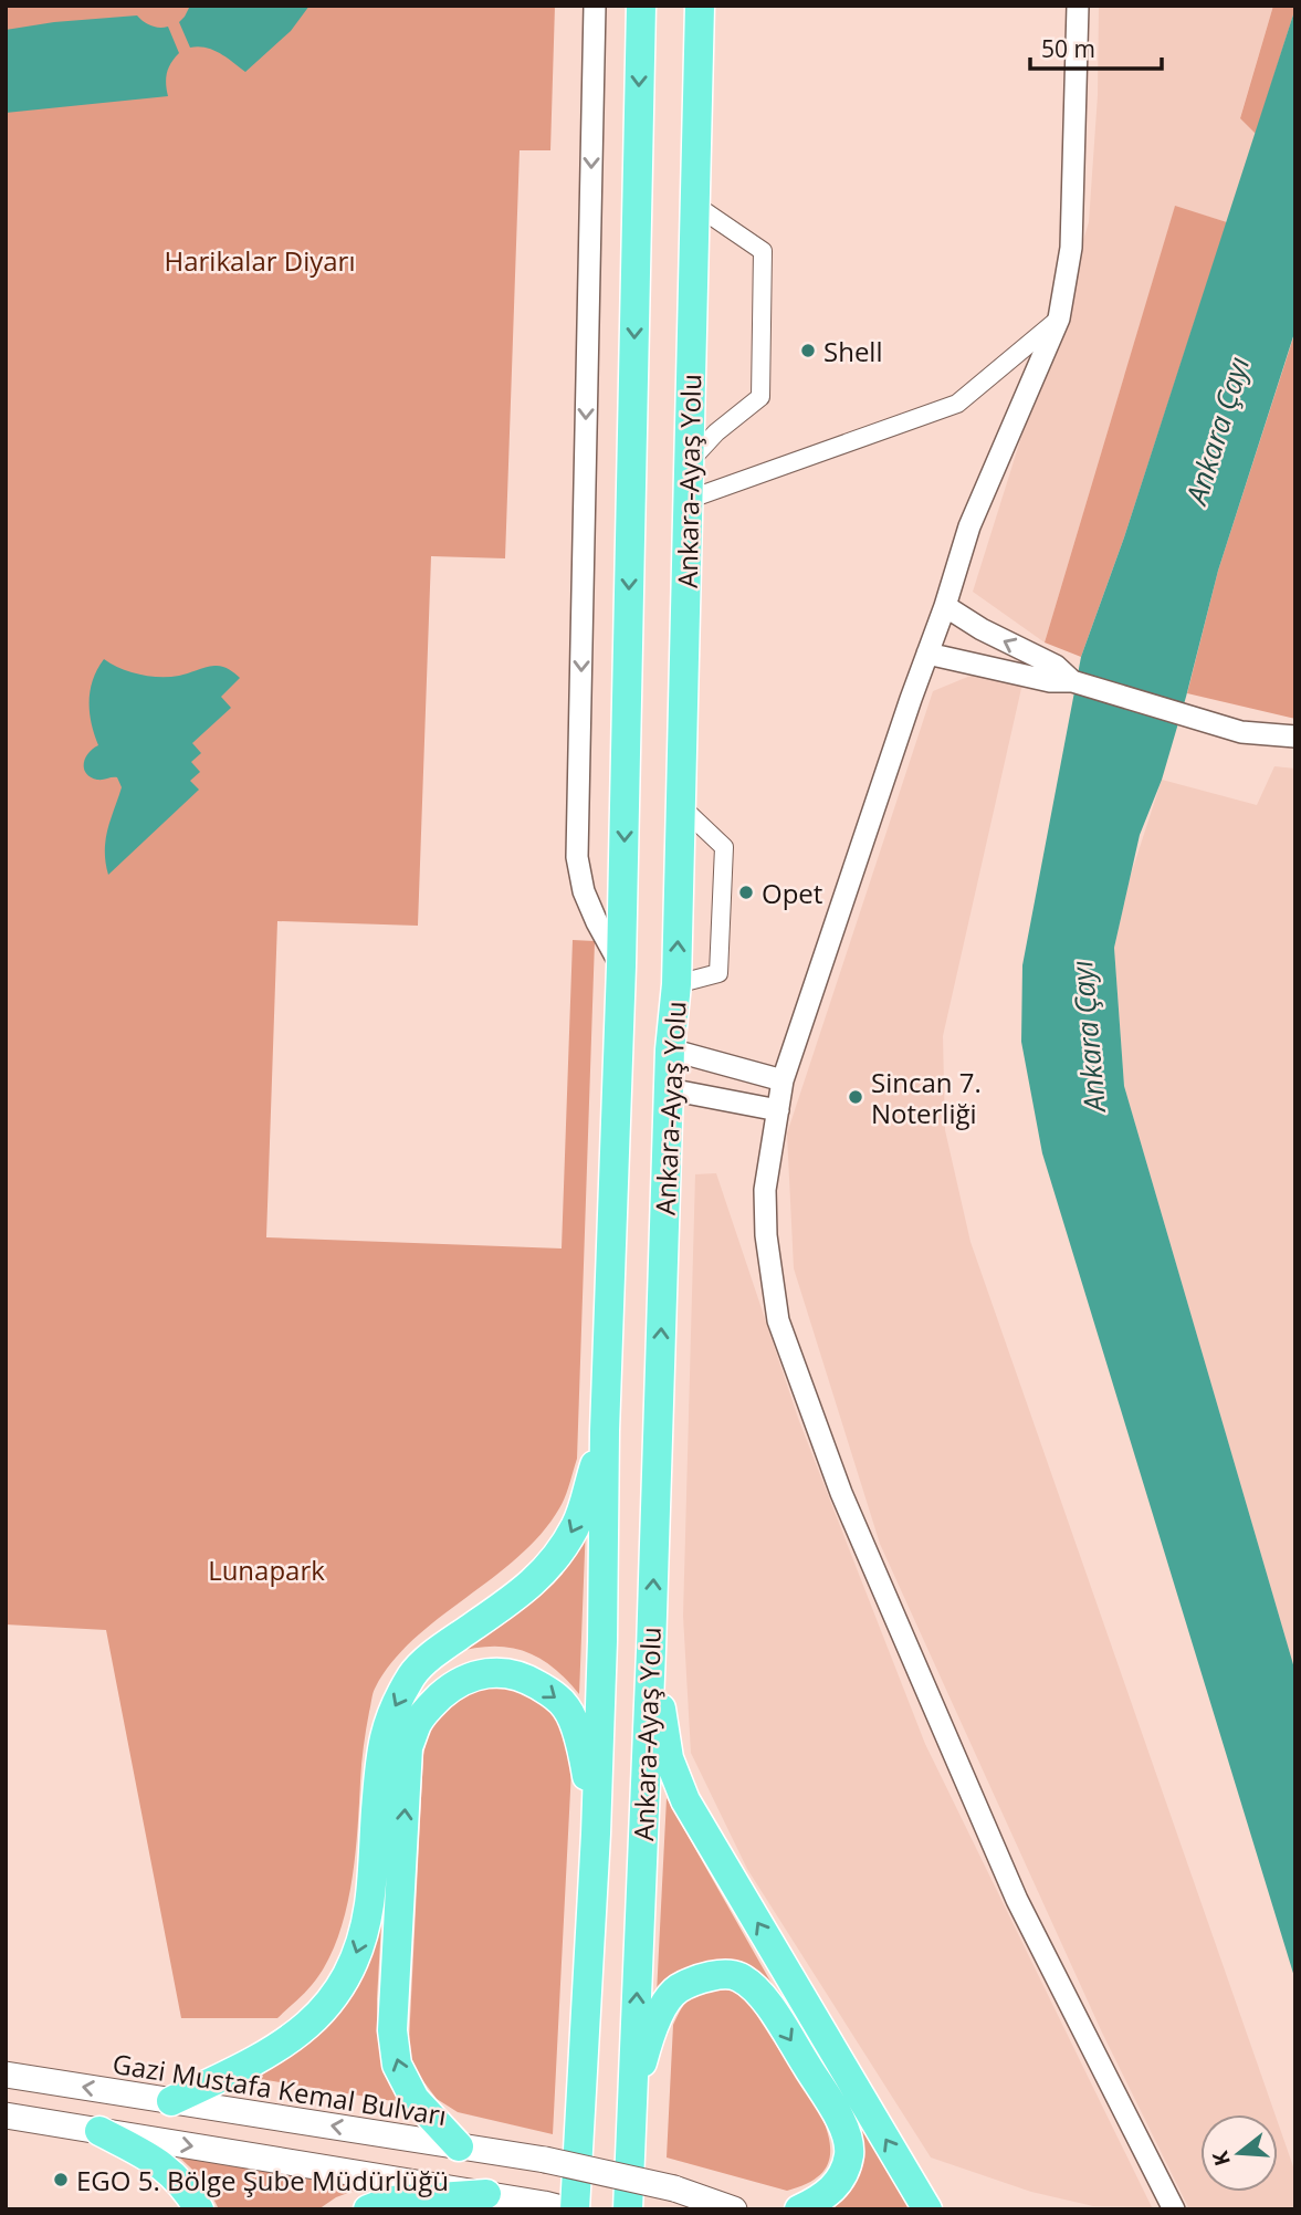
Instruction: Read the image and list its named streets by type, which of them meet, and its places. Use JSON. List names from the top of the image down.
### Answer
{
  "streets": {
    "highway": ["Ankara-Ayaş Yolu"],
    "main road": ["Gazi Mustafa Kemal Bulvarı"]
  },
  "water": ["Ankara Çayı"],
  "parks": ["Harikalar Diyarı", "Lunapark"],
  "places": [
    "Shell",
    "Opet",
    "Sincan 7. Noterliği",
    "EGO 5. Bölge Şube Müdürlüğü"
  ],
  "scale_bar": "50 m",
  "north": "left"
}
